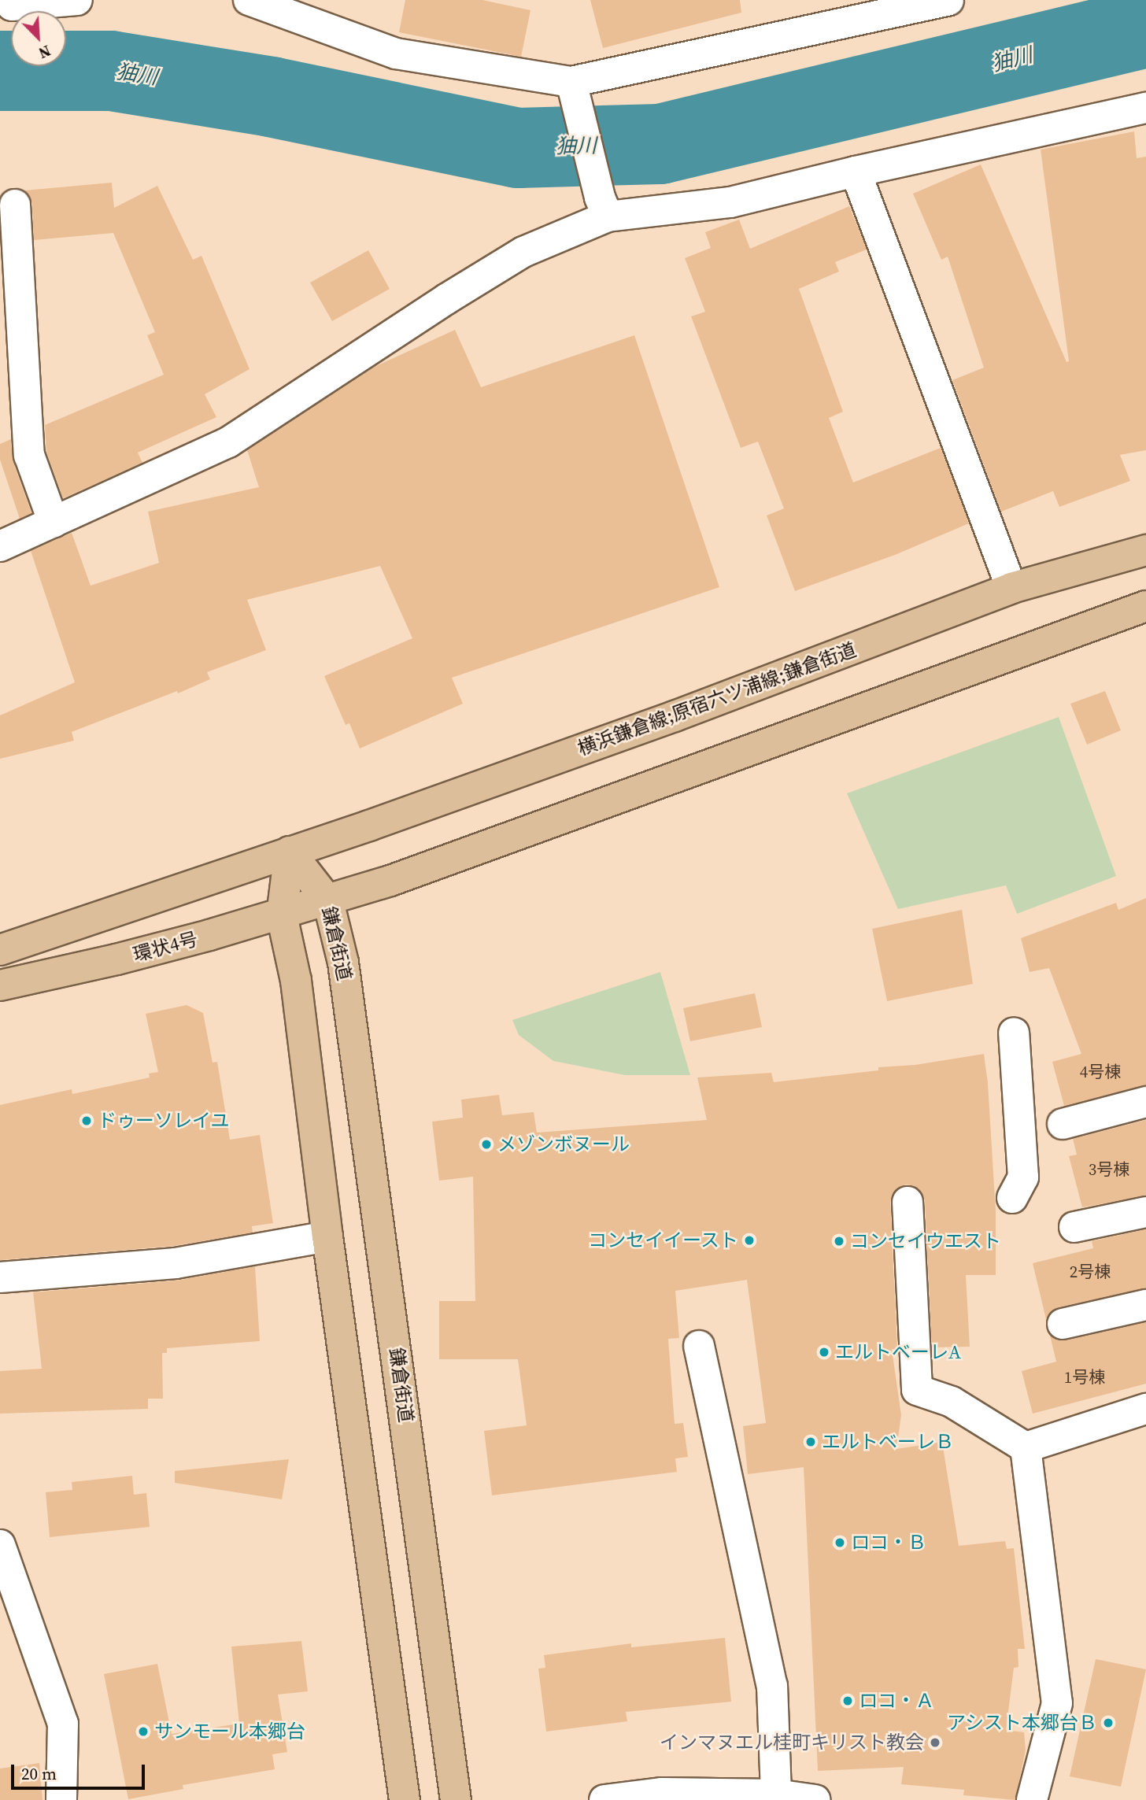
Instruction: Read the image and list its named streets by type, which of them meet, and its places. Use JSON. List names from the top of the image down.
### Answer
{
  "streets": {
    "main road": ["横浜鎌倉線;原宿六ツ浦線;鎌倉街道", "鎌倉街道", "環状4号"]
  },
  "crossings": [
    ["横浜鎌倉線;原宿六ツ浦線;鎌倉街道", "鎌倉街道"],
    ["鎌倉街道", "環状4号"]
  ],
  "water": ["㹨川"],
  "places": [
    "ドゥーソレイユ",
    "メゾンボヌール",
    "コンセイイースト",
    "コンセイウエスト",
    "エルトベーレA",
    "エルトベーレＢ",
    "ロコ・Ｂ",
    "ロコ・Ａ",
    "アシスト本郷台Ｂ",
    "サンモール本郷台",
    "インマヌエル桂町キリスト教会"
  ],
  "house_numbers": [
    "4号棟",
    "3号棟",
    "2号棟",
    "1号棟"
  ],
  "scale_bar": "20 m",
  "north": "bottom right"
}
